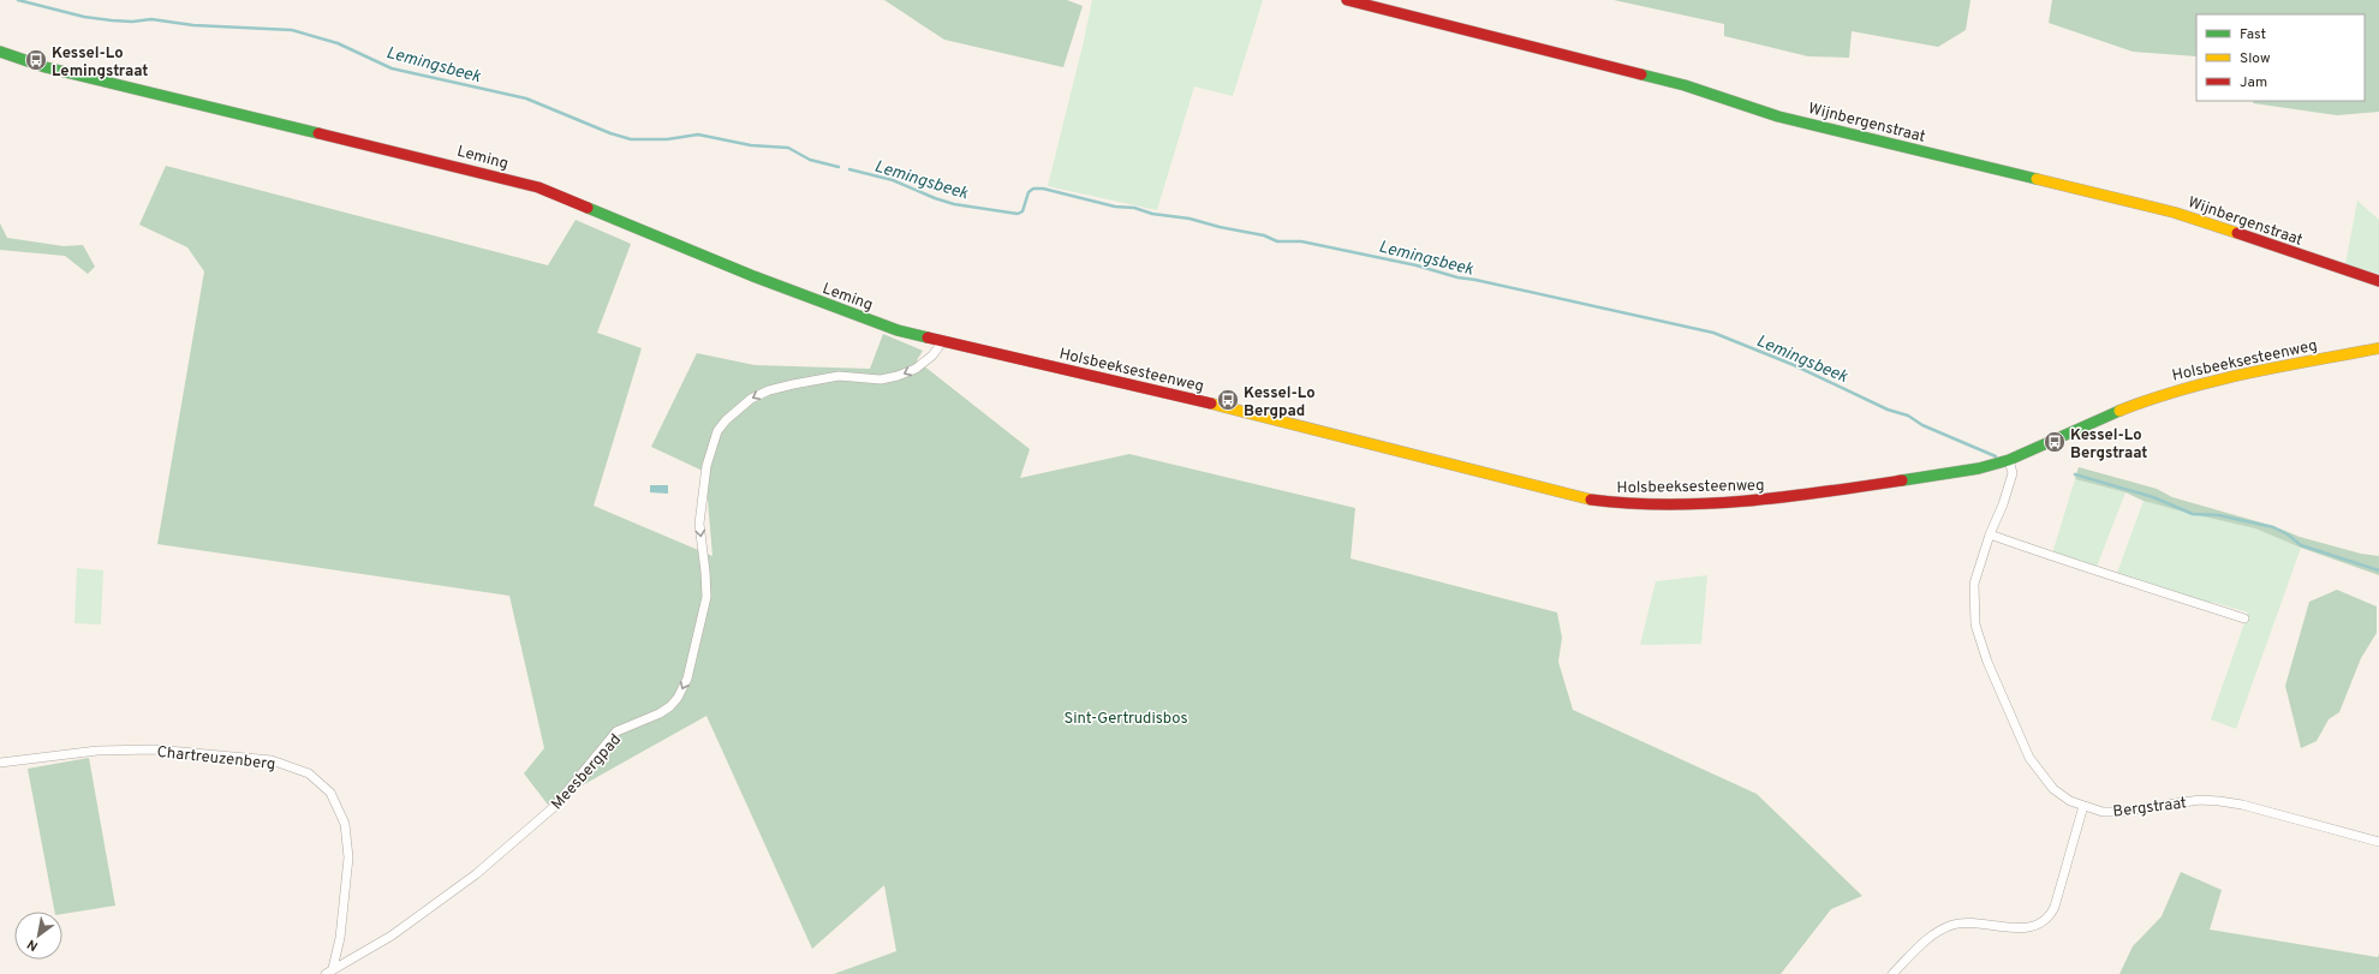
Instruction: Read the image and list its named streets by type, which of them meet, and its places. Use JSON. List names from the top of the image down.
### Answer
{
  "streets": {
    "street": [
      "Wijnbergenstraat",
      "Leming",
      "Holsbeeksesteenweg",
      "Chartreuzenberg",
      "Meesbergpad",
      "Bergstraat"
    ]
  },
  "crossings": [
    ["Leming", "Holsbeeksesteenweg"],
    ["Leming", "Meesbergpad"],
    ["Holsbeeksesteenweg", "Meesbergpad"],
    ["Holsbeeksesteenweg", "Bergstraat"],
    ["Chartreuzenberg", "Meesbergpad"]
  ],
  "one_way": ["Meesbergpad"],
  "water": ["Lemingsbeek"],
  "parks": ["Sint-Gertrudisbos"],
  "places": {
    "bus stop": ["Kessel-Lo Lemingstraat", "Kessel-Lo Bergpad", "Kessel-Lo Bergstraat"]
  },
  "legend": ["Fast", "Slow", "Jam"],
  "north": "bottom left"
}
